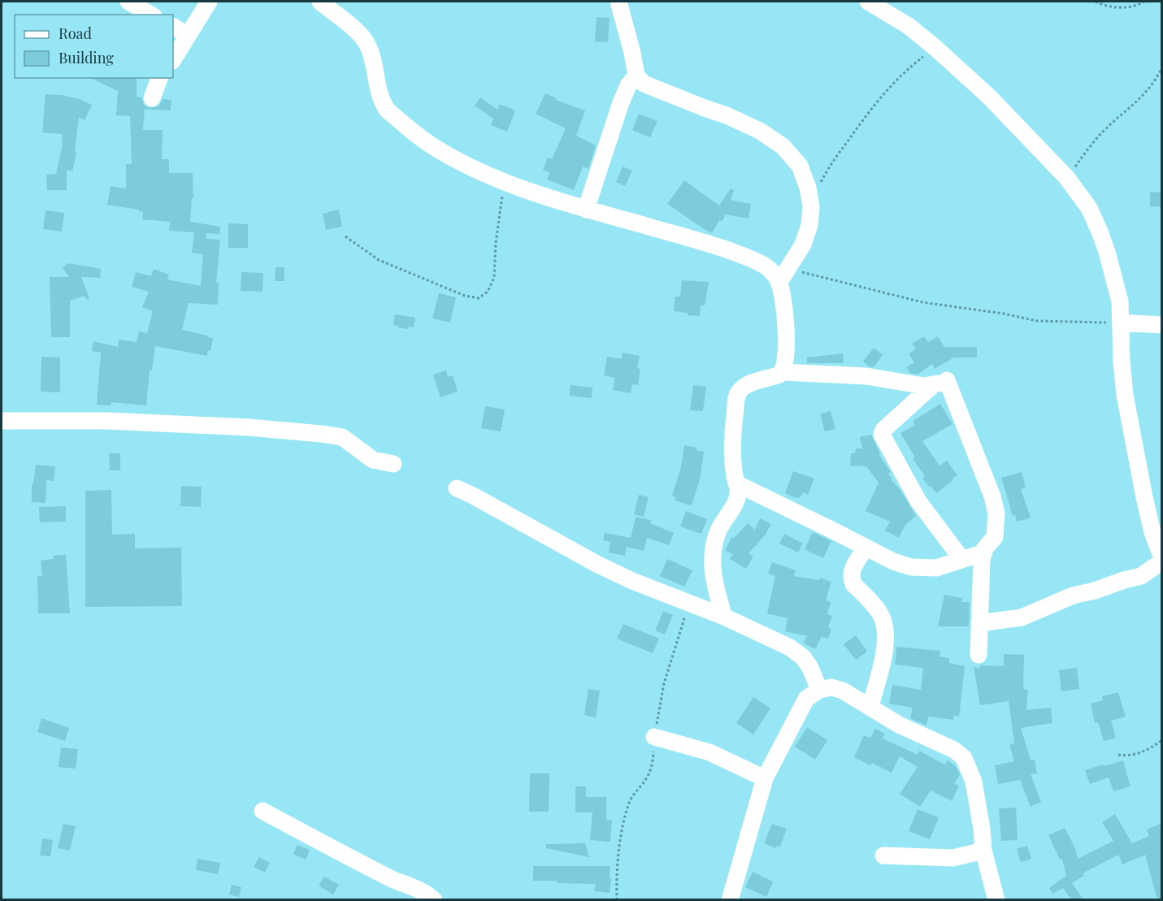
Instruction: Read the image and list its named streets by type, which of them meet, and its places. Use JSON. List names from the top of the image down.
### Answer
{
  "legend": ["Road", "Building"]
}
